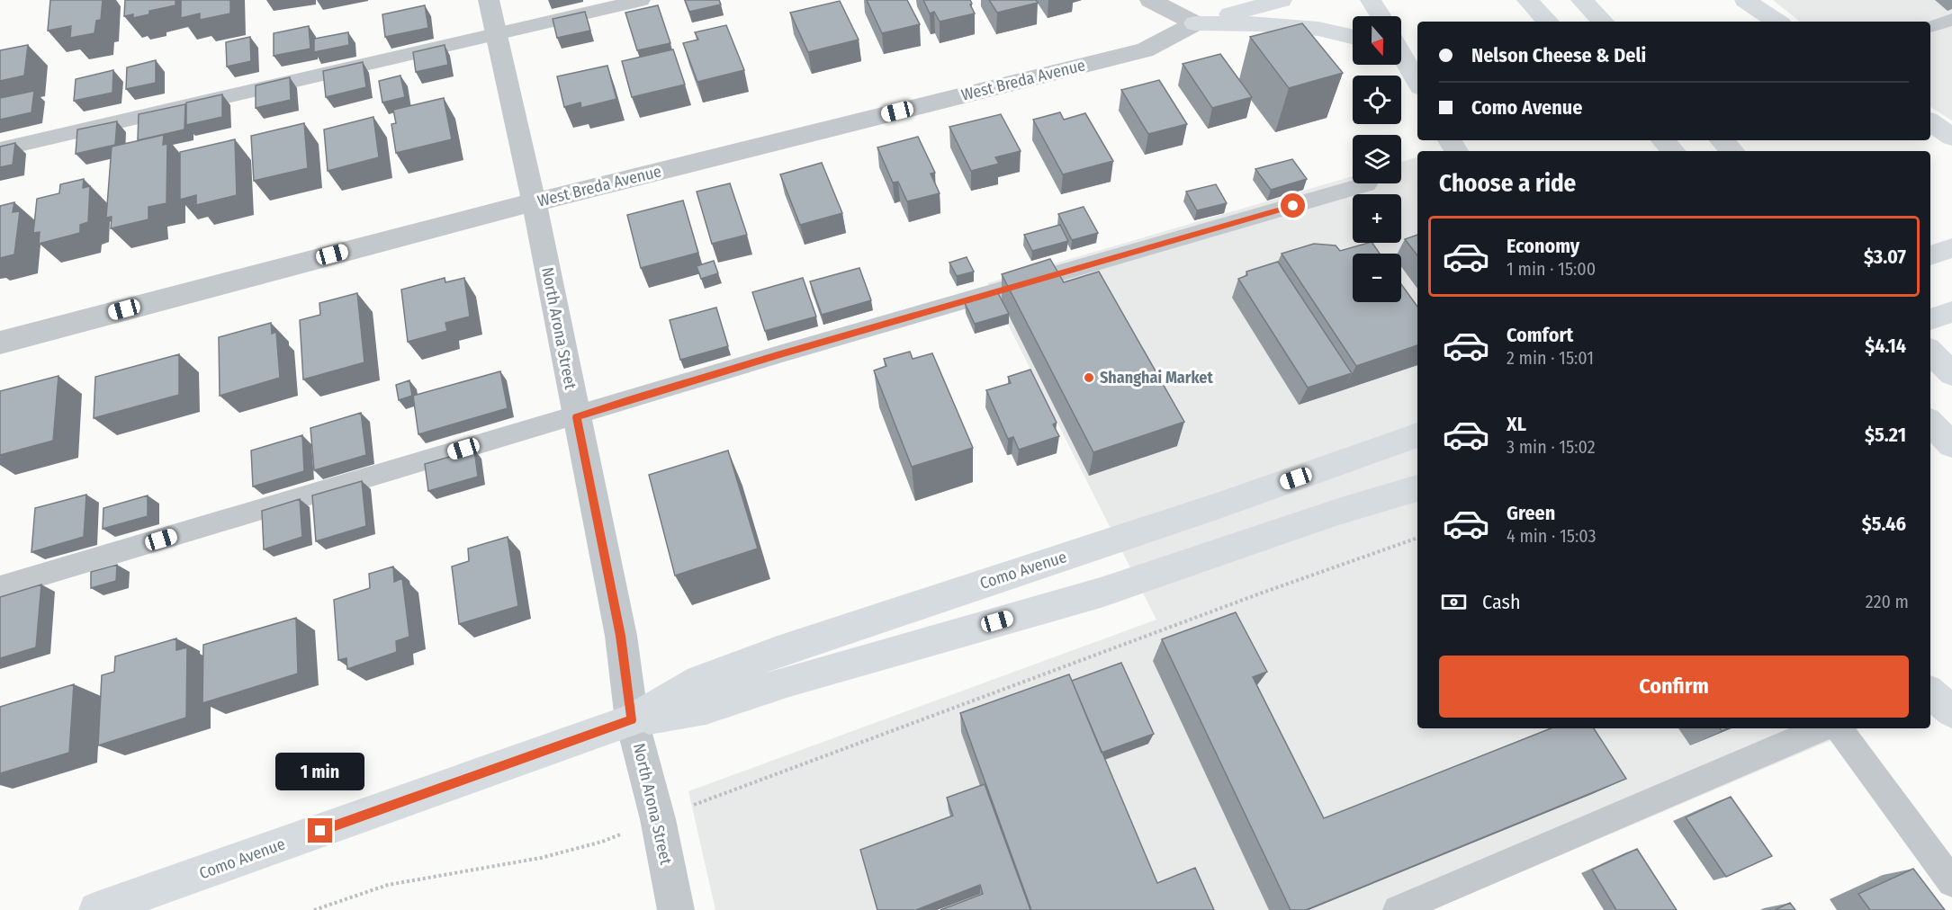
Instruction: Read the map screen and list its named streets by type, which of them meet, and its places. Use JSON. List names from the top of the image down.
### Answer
{
  "streets": {
    "main road": ["Como Avenue"],
    "street": ["West Breda Avenue", "North Arona Street"]
  },
  "crossings": [
    ["West Breda Avenue", "North Arona Street"],
    ["North Arona Street", "Como Avenue"]
  ],
  "places": ["Shanghai Market"],
  "north": "bottom",
  "page": {
    "map_buttons": ["+", "−"],
    "banner": ["Nelson Cheese & Deli", "Como Avenue"],
    "heading": "Choose a ride",
    "list": [
      {
        "name": "Economy",
        "note": "1 min · 15:00",
        "value": "$3.07"
      },
      {
        "name": "Comfort",
        "note": "2 min · 15:01",
        "value": "$4.14"
      },
      {
        "name": "XL",
        "note": "3 min · 15:02",
        "value": "$5.21"
      },
      {
        "name": "Green",
        "note": "4 min · 15:03",
        "value": "$5.46"
      }
    ],
    "pay": ["Cash", "220 m"],
    "buttons": "Confirm",
    "bubble": "1 min"
  }
}
